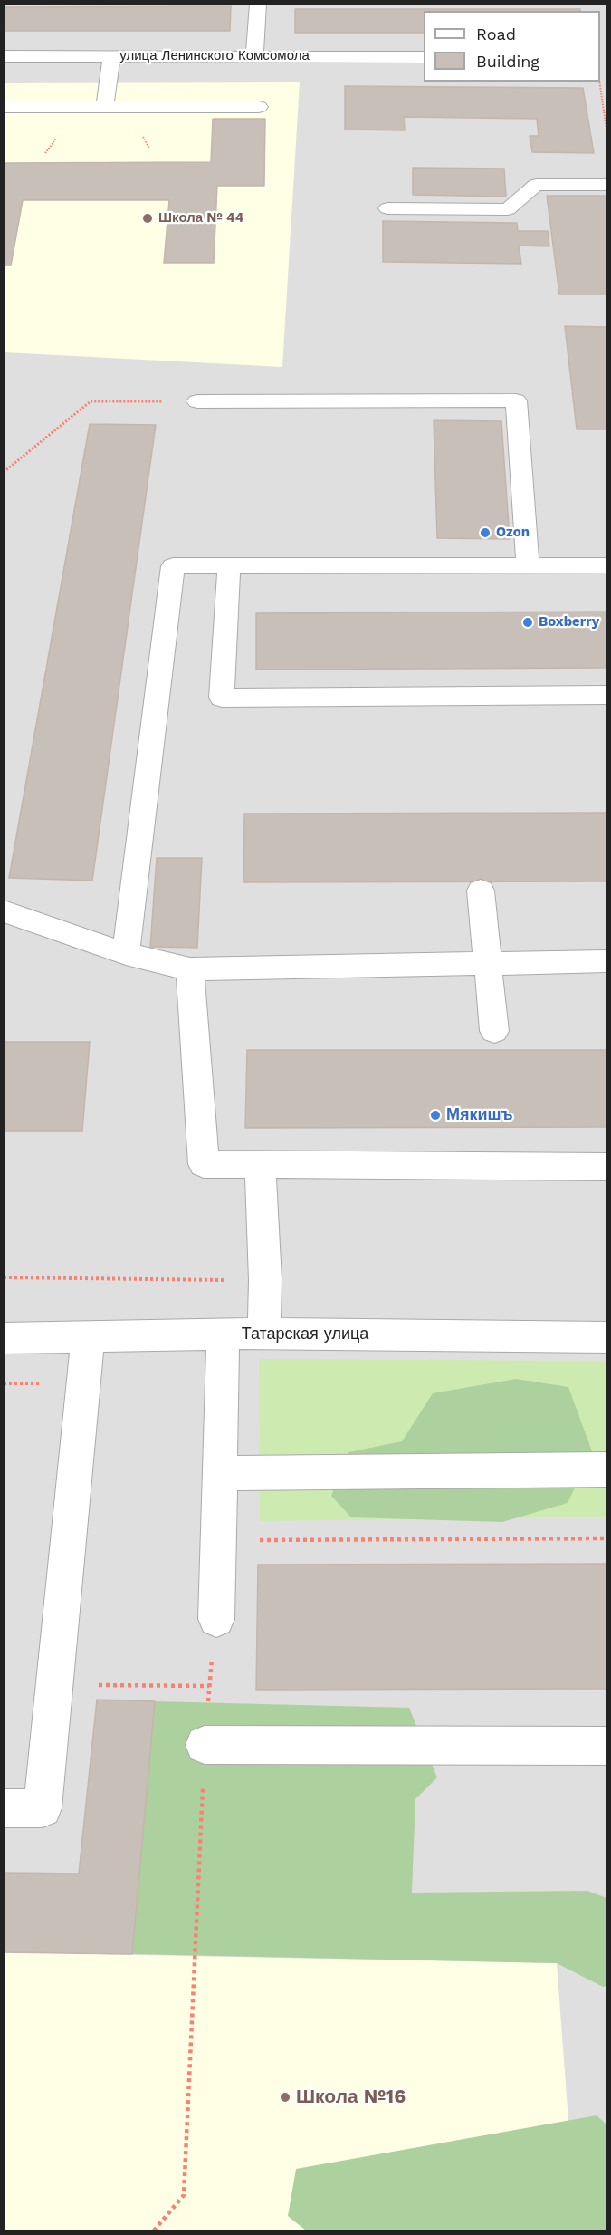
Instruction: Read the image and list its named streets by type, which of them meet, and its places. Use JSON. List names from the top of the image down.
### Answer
{
  "streets": {
    "street": ["улица Ленинского Комсомола", "Татарская улица"]
  },
  "places": [
    "Школа № 44",
    "Ozon",
    "Boxberry",
    "Мякишъ",
    "Школа №16"
  ],
  "legend": ["Road", "Building"]
}
